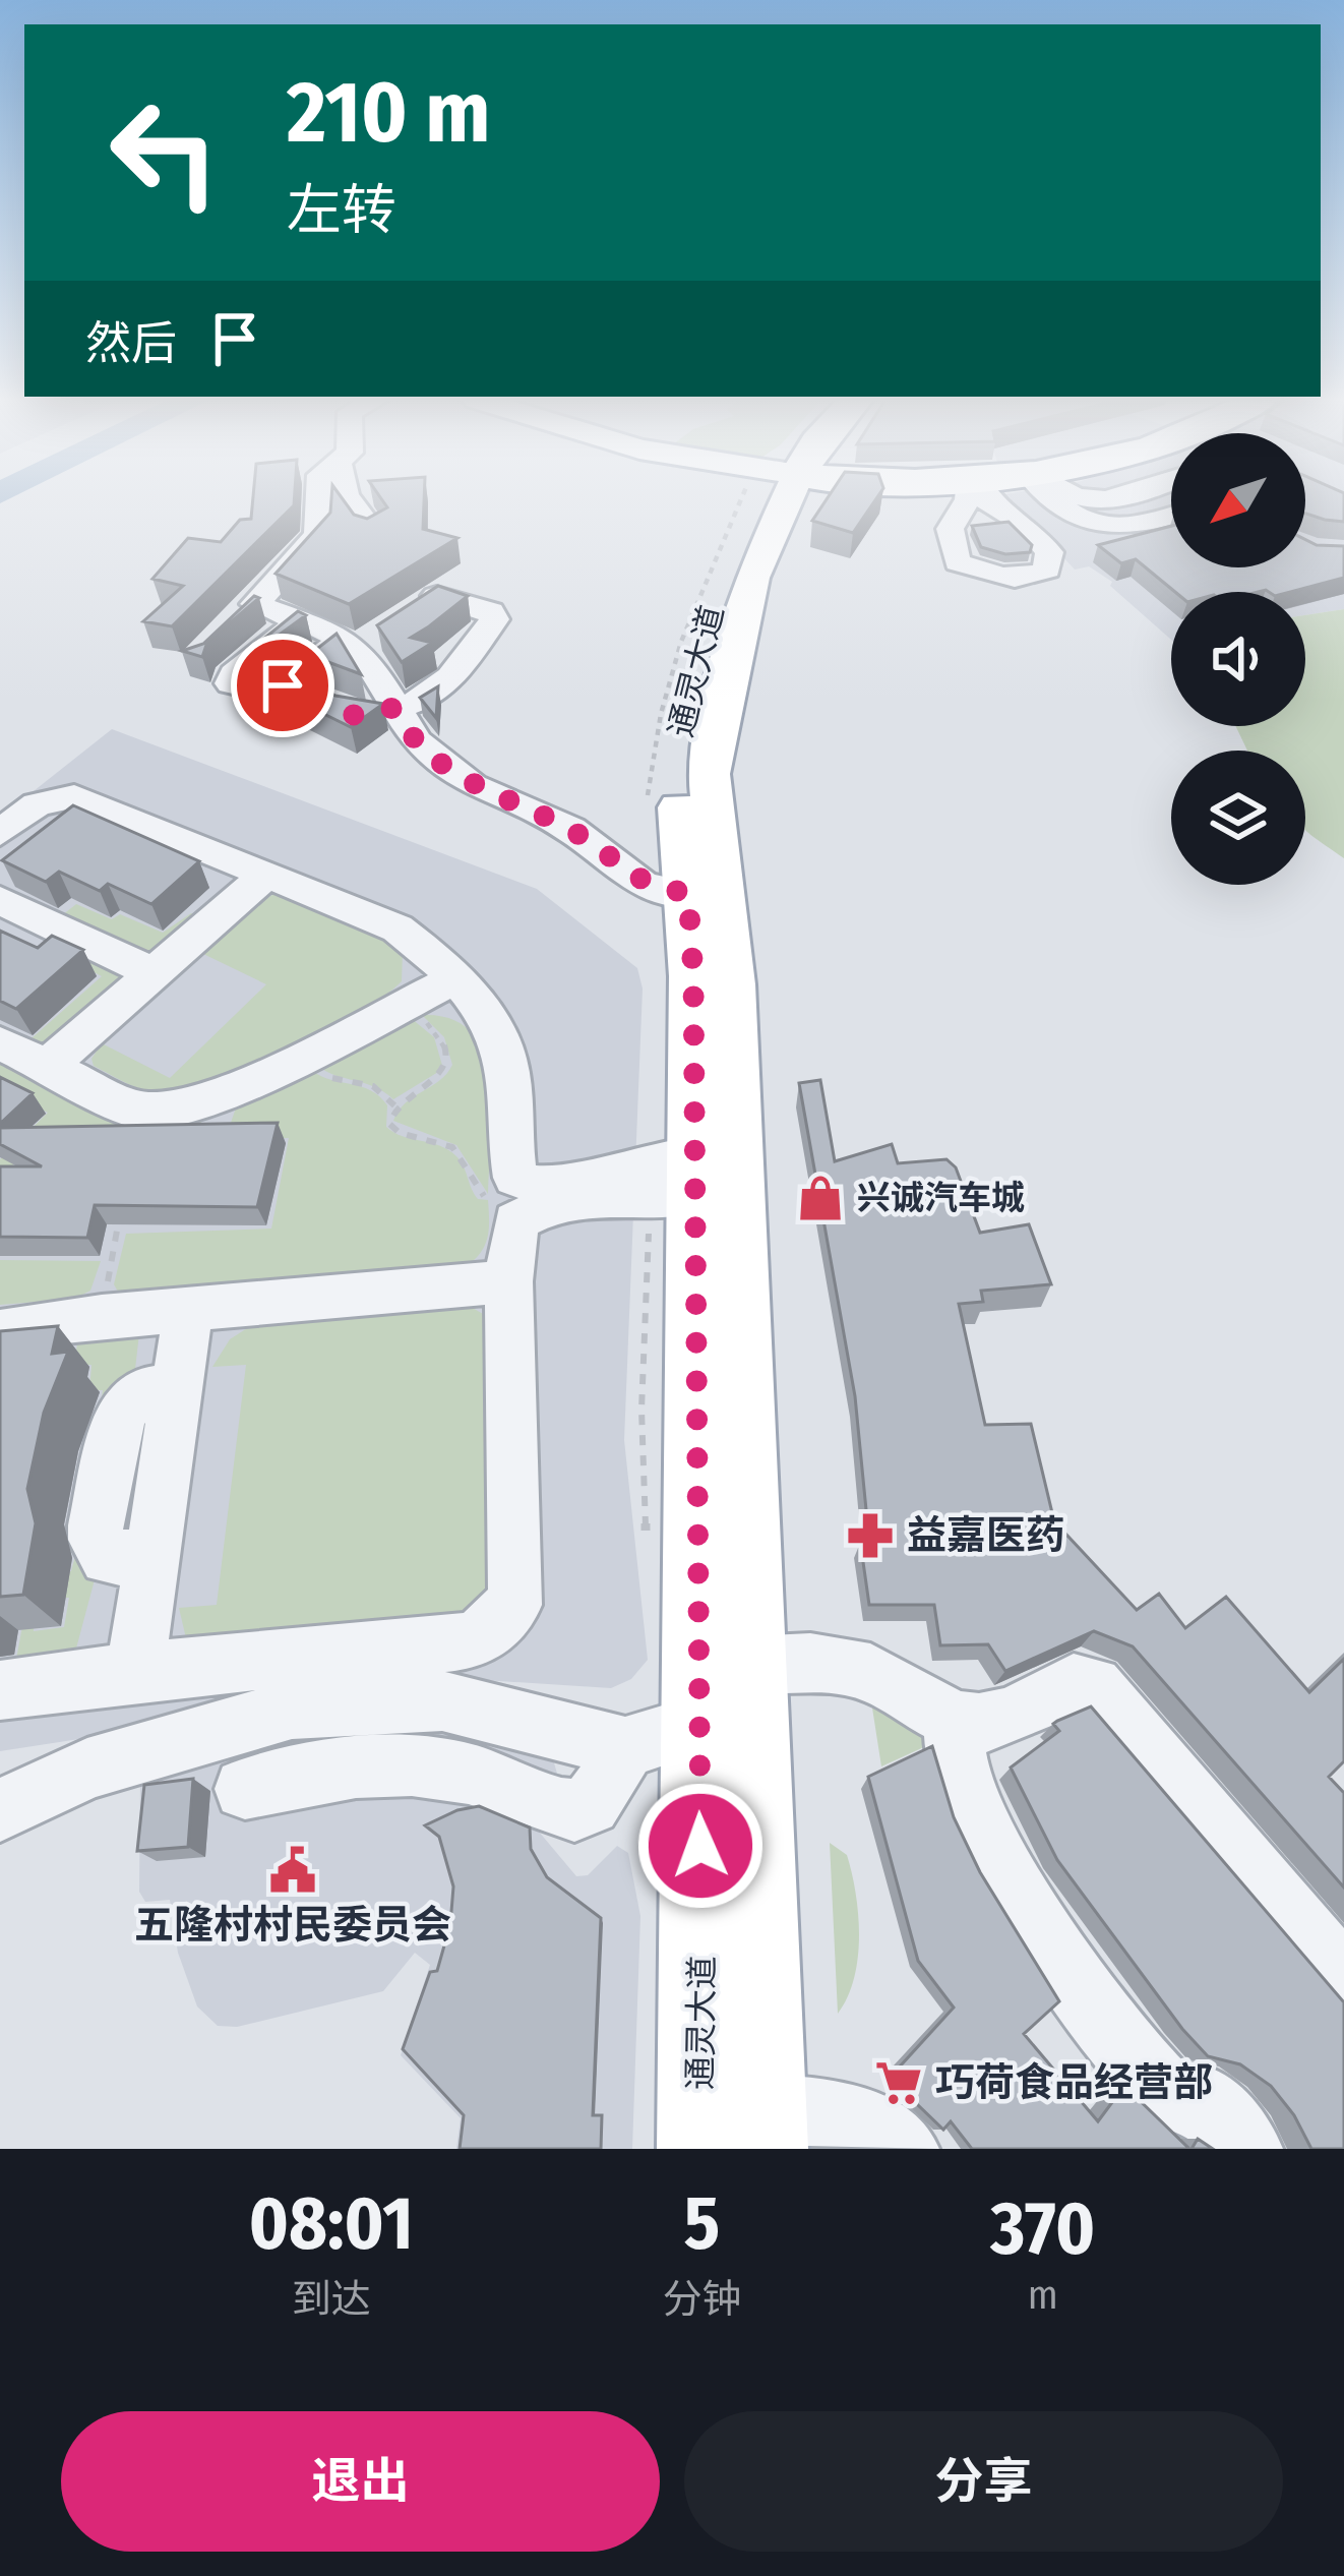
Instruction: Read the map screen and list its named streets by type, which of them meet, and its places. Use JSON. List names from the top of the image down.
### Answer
{
  "streets": {
    "main road": ["通灵大道"]
  },
  "places": {
    "shop": ["兴诚汽车城"],
    "pharmacy": ["益嘉医药"],
    "public building": ["五隆村村民委员会"],
    "supermarket": ["巧荷食品经营部"]
  },
  "north": "bottom left",
  "page": {
    "turn": ["210 m", "左转"],
    "then": "然后",
    "eta": [
      "08:01",
      "到达",
      "5",
      "分钟",
      "370",
      "m"
    ],
    "buttons": ["退出", "分享"]
  }
}
